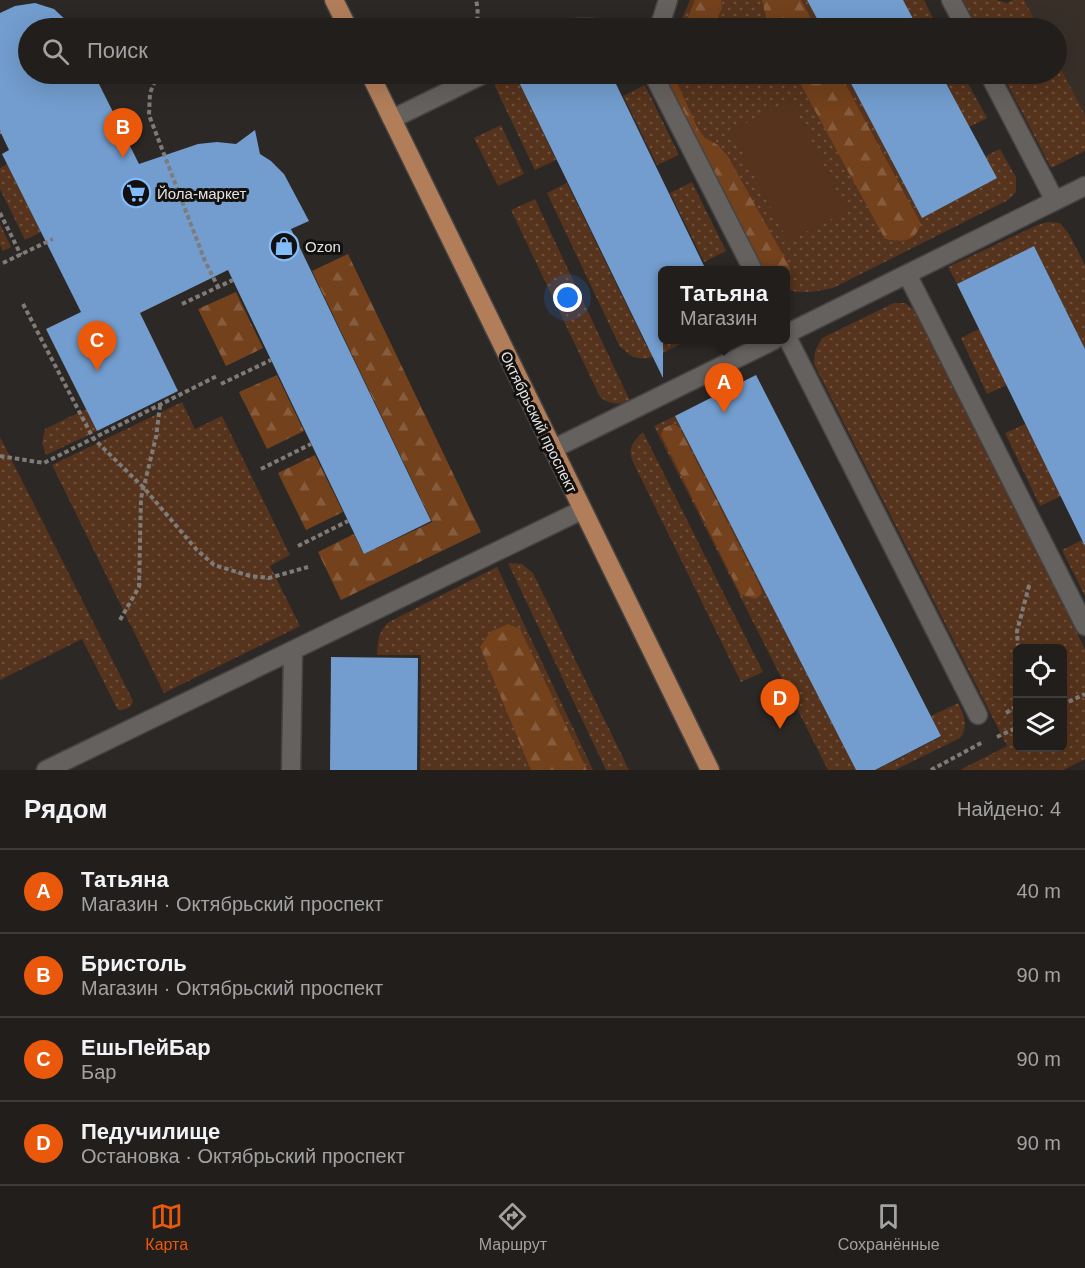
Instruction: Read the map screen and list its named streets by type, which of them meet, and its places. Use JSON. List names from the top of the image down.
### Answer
{
  "streets": {
    "main road": ["Октябрьский проспект"]
  },
  "places": {
    "supermarket": ["Йола-маркет"],
    "shop": ["Ozon"]
  },
  "page": {
    "search": "Поиск",
    "pins": [
      "B",
      "C",
      "A",
      "D"
    ],
    "popup": ["Татьяна", "Магазин"],
    "heading": ["Рядом", "Найдено: 4"],
    "list": [
      {
        "mark": "A",
        "name": "Татьяна",
        "note": "Магазин · Октябрьский проспект",
        "value": "40 m"
      },
      {
        "mark": "B",
        "name": "Бристоль",
        "note": "Магазин · Октябрьский проспект",
        "value": "90 m"
      },
      {
        "mark": "C",
        "name": "ЕшьПейБар",
        "note": "Бар",
        "value": "90 m"
      },
      {
        "mark": "D",
        "name": "Педучилище",
        "note": "Остановка · Октябрьский проспект",
        "value": "90 m"
      }
    ],
    "nav": ["Карта", "Маршрут", "Сохранённые"]
  }
}
